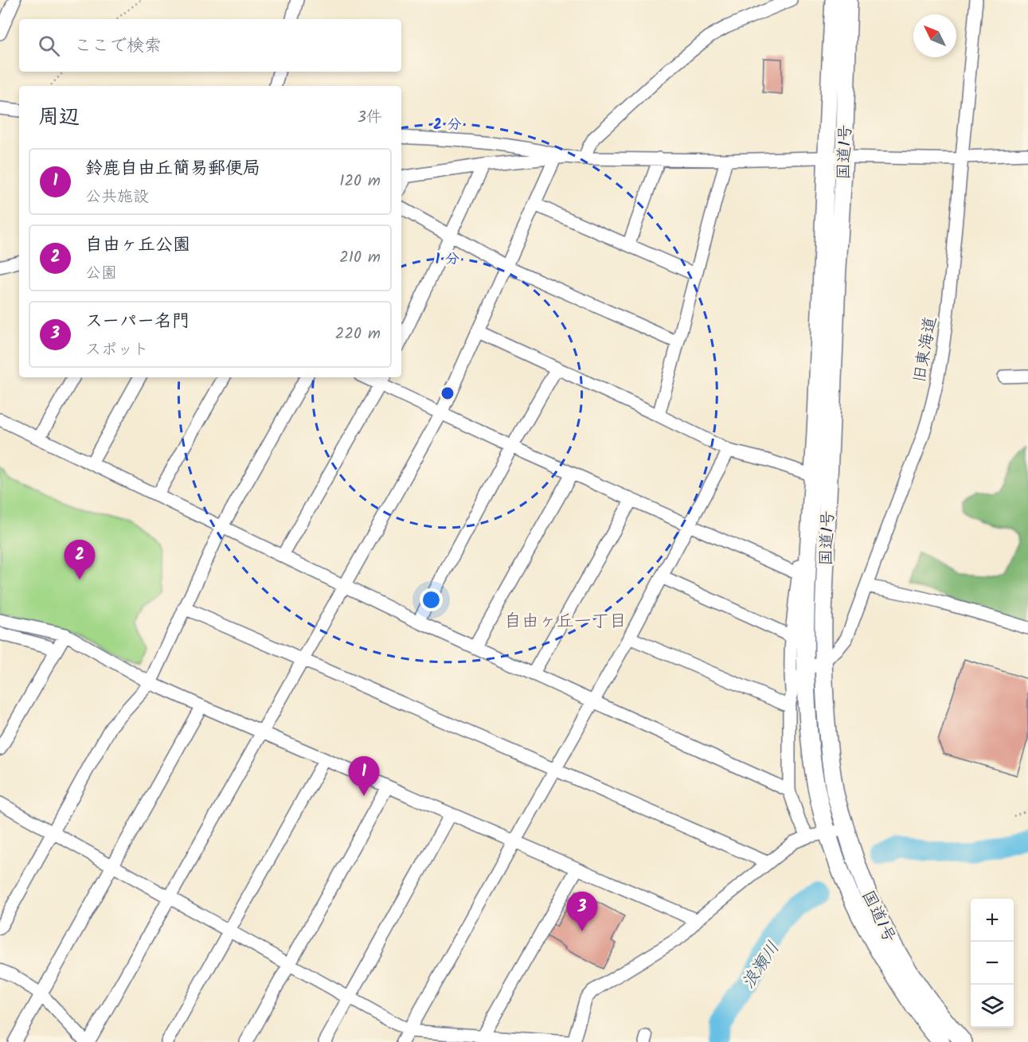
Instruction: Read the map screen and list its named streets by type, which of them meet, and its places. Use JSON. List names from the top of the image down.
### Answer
{
  "streets": {
    "highway": ["国道1号"],
    "street": ["旧東海道"]
  },
  "crossings": [
    ["国道1号", "旧東海道"]
  ],
  "districts": ["自由ヶ丘一丁目"],
  "water": ["浪瀬川"],
  "north": "top left",
  "page": {
    "search": "ここで検索",
    "heading": ["周辺", "3件"],
    "list": [
      {
        "mark": "1",
        "name": "鈴鹿自由丘簡易郵便局",
        "note": "公共施設",
        "value": "120 m"
      },
      {
        "mark": "2",
        "name": "自由ヶ丘公園",
        "note": "公園",
        "value": "210 m"
      },
      {
        "mark": "3",
        "name": "スーパー名門",
        "note": "スポット",
        "value": "220 m"
      }
    ],
    "pins": ["2", "1", "3"],
    "map_buttons": ["+", "−"]
  },
  "rings": ["2 分", "1 分"]
}
